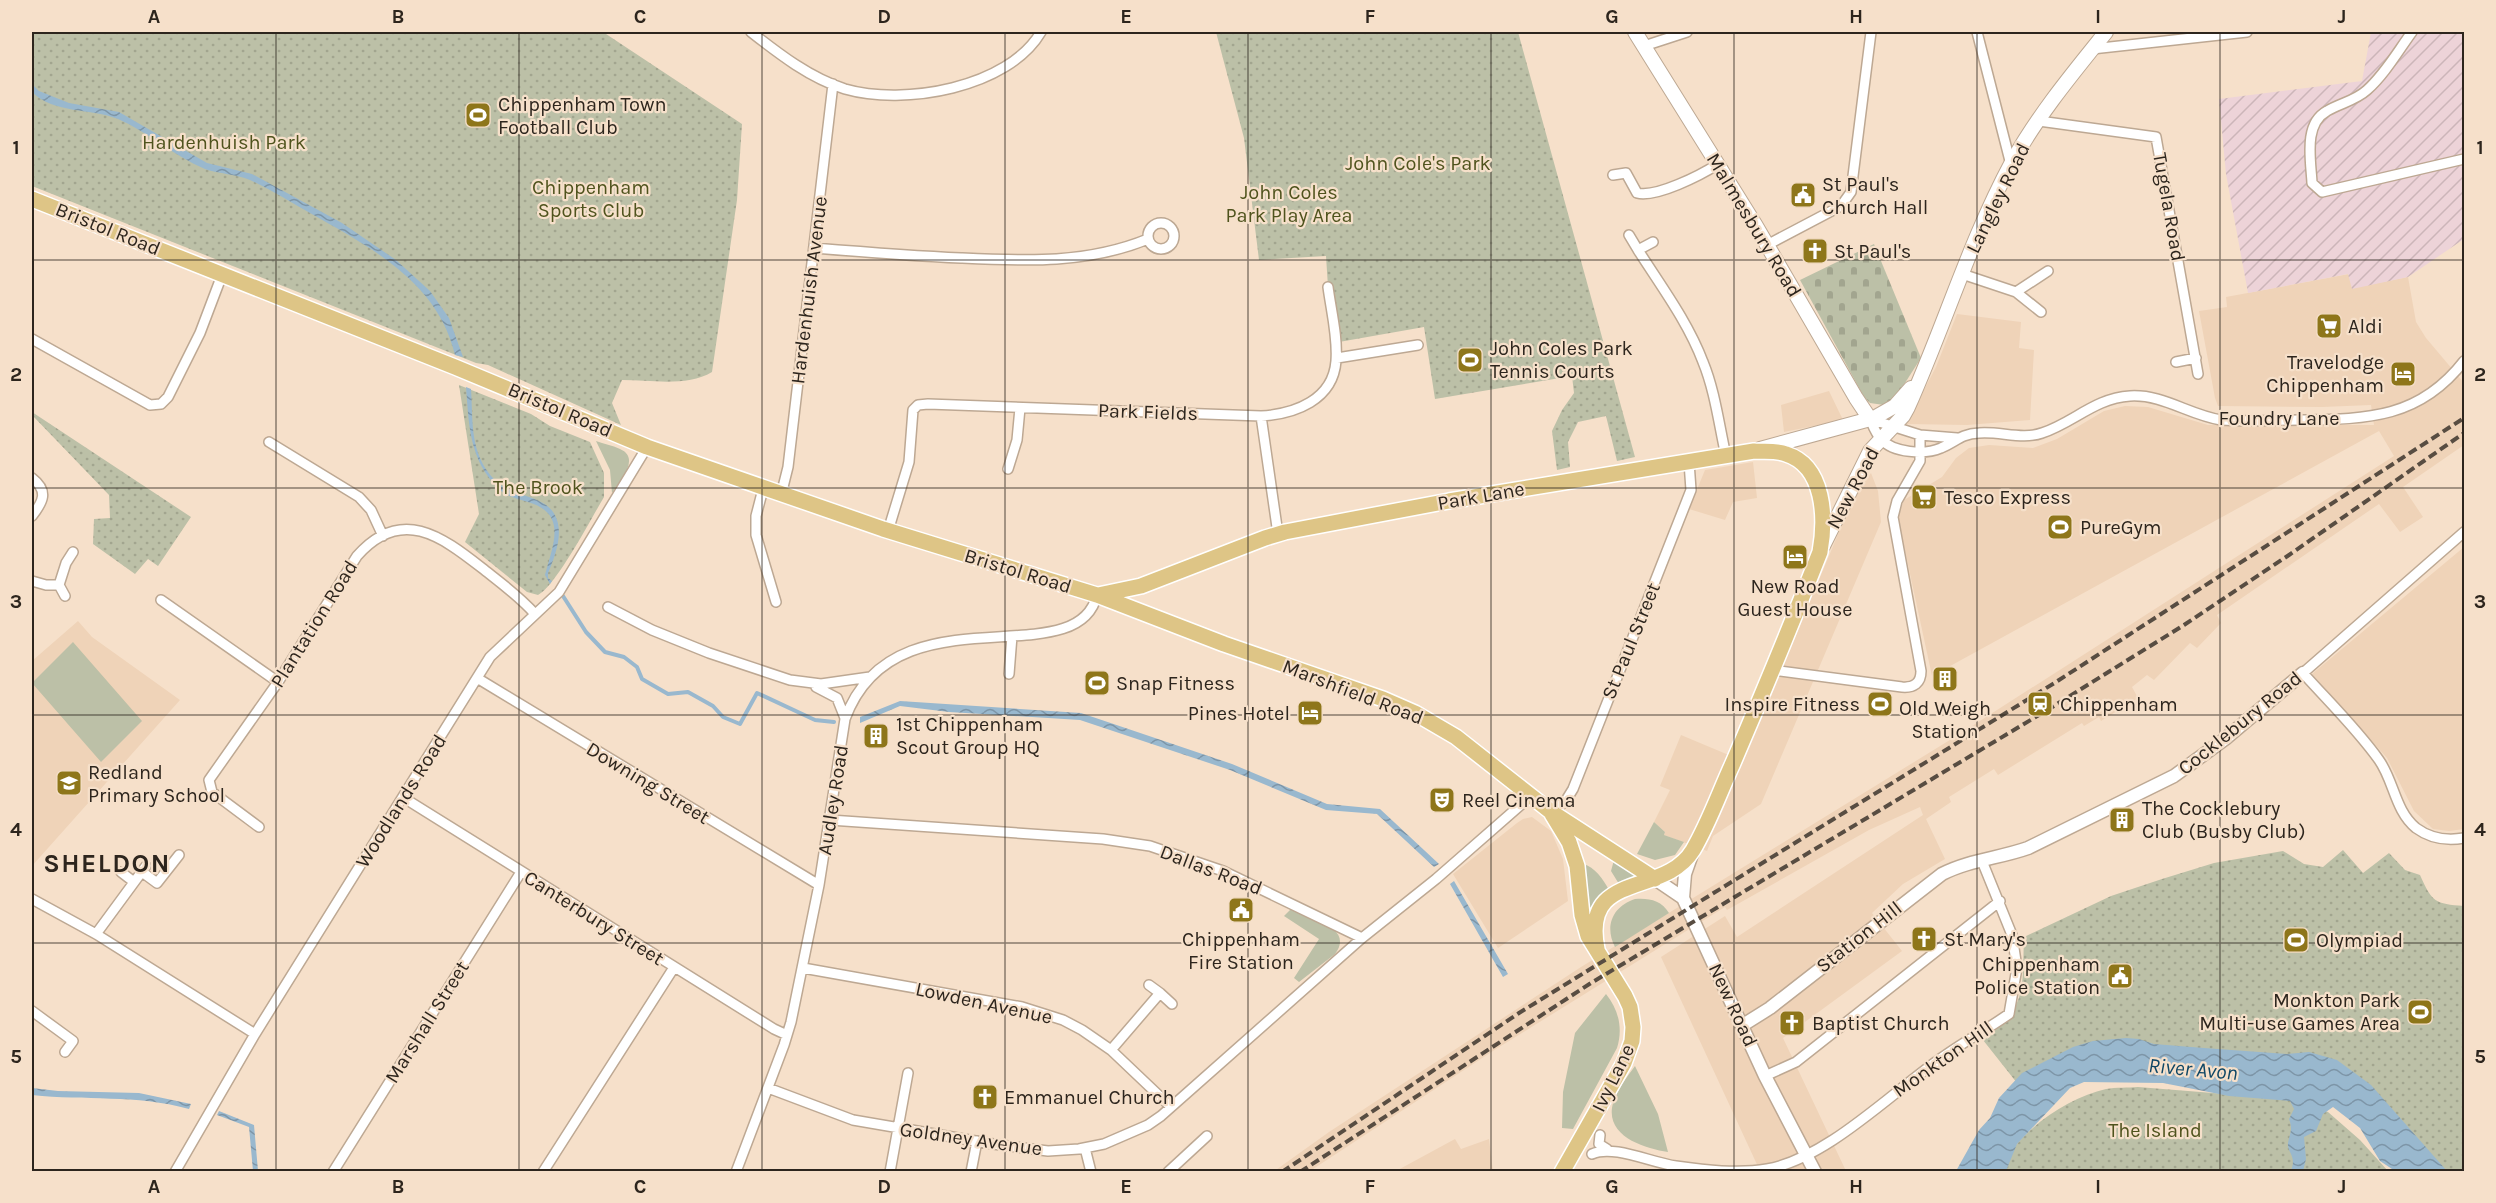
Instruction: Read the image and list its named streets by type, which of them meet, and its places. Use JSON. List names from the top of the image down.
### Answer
{
  "streets": {
    "main road": [
      "Langley Road",
      "Malmesbury Road",
      "Bristol Road",
      "New Road",
      "Park Lane",
      "Marshfield Road",
      "Ivy Lane"
    ],
    "street": [
      "Tugela Road",
      "Hardenhuish Avenue",
      "Park Fields",
      "Foundry Lane",
      "Plantation Road",
      "St Paul Street",
      "Cocklebury Road",
      "Downing Street",
      "Audley Road",
      "Woodlands Road",
      "Dallas Road",
      "Canterbury Street",
      "Station Hill",
      "Lowden Avenue",
      "Marshall Street",
      "Monkton Hill",
      "Goldney Avenue"
    ]
  },
  "crossings": [
    ["Langley Road", "Tugela Road"],
    ["Langley Road", "Malmesbury Road"],
    ["Langley Road", "New Road"],
    ["Langley Road", "Park Lane"],
    ["Malmesbury Road", "Park Lane"],
    ["Bristol Road", "Hardenhuish Avenue"],
    ["Bristol Road", "Park Fields"],
    ["Bristol Road", "Park Lane"],
    ["Bristol Road", "Marshfield Road"],
    ["Bristol Road", "Audley Road"],
    ["Bristol Road", "Woodlands Road"],
    ["Foundry Lane", "New Road"],
    ["New Road", "Park Lane"],
    ["New Road", "Marshfield Road"],
    ["New Road", "Station Hill"],
    ["New Road", "Monkton Hill"],
    ["New Road", "Ivy Lane"],
    ["Park Lane", "St Paul Street"],
    ["Park Lane", "Marshfield Road"],
    ["Park Lane", "Audley Road"],
    ["Plantation Road", "Woodlands Road"],
    ["St Paul Street", "Marshfield Road"],
    ["St Paul Street", "Ivy Lane"],
    ["Marshfield Road", "Audley Road"],
    ["Marshfield Road", "Ivy Lane"],
    ["Cocklebury Road", "Station Hill"],
    ["Cocklebury Road", "Monkton Hill"],
    ["Downing Street", "Audley Road"],
    ["Downing Street", "Woodlands Road"],
    ["Audley Road", "Dallas Road"],
    ["Audley Road", "Canterbury Street"],
    ["Audley Road", "Lowden Avenue"],
    ["Audley Road", "Goldney Avenue"],
    ["Woodlands Road", "Canterbury Street"],
    ["Dallas Road", "Goldney Avenue"],
    ["Canterbury Street", "Marshall Street"],
    ["Station Hill", "Monkton Hill"],
    ["Lowden Avenue", "Goldney Avenue"]
  ],
  "districts": ["SHELDON"],
  "water": ["River Avon"],
  "parks": [
    "Hardenhuish Park",
    "John Cole's Park",
    "Chippenham Sports Club",
    "John Coles Park Play Area",
    "The Brook",
    "The Island"
  ],
  "places": {
    "sports": [
      "Chippenham Town Football Club",
      "John Coles Park Tennis Courts",
      "PureGym",
      "Snap Fitness",
      "Inspire Fitness",
      "Olympiad",
      "Monkton Park Multi-use Games Area"
    ],
    "public building": ["St Paul's Church Hall", "Chippenham Fire Station", "Chippenham Police Station"],
    "church": [
      "St Paul's",
      "St Mary's",
      "Baptist Church",
      "Emmanuel Church"
    ],
    "supermarket": ["Aldi", "Tesco Express"],
    "hotel": ["Travelodge Chippenham", "New Road Guest House", "Pines Hotel"],
    "building": ["Old Weigh Station", "1st Chippenham Scout Group HQ", "The Cocklebury Club (Busby Club)"],
    "station": ["Chippenham"],
    "school or university": ["Redland Primary School"],
    "theatre": ["Reel Cinema"]
  },
  "grid": {
    "columns": [
      "A",
      "B",
      "C",
      "D",
      "E",
      "F",
      "G",
      "H",
      "I",
      "J"
    ],
    "rows": [
      "1",
      "2",
      "3",
      "4",
      "5"
    ]
  }
}
